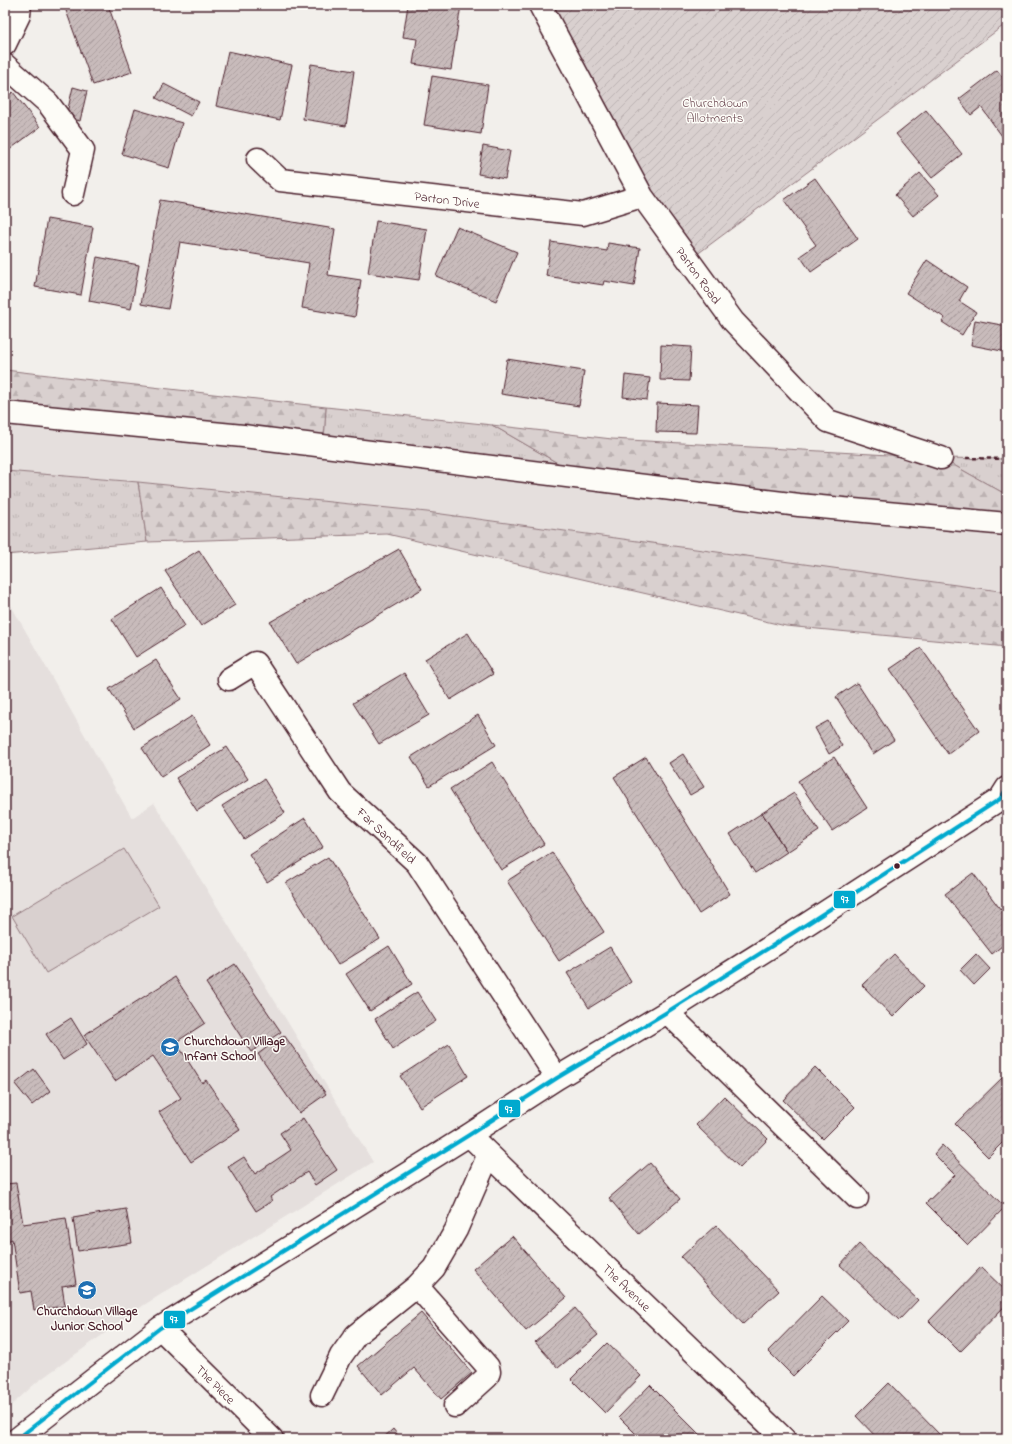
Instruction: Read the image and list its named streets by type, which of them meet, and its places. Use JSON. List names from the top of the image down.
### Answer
{
  "streets": {
    "street": [
      "Parton Drive",
      "Parton Road",
      "Far Sandfield",
      "The Avenue",
      "The Piece"
    ]
  },
  "crossings": [
    ["Parton Drive", "Parton Road"]
  ],
  "parks": ["Churchdown Allotments"],
  "places": {
    "school or university": ["Churchdown Village Infant School", "Churchdown Village Junior School"]
  },
  "lines": ["transit line 97"]
}
